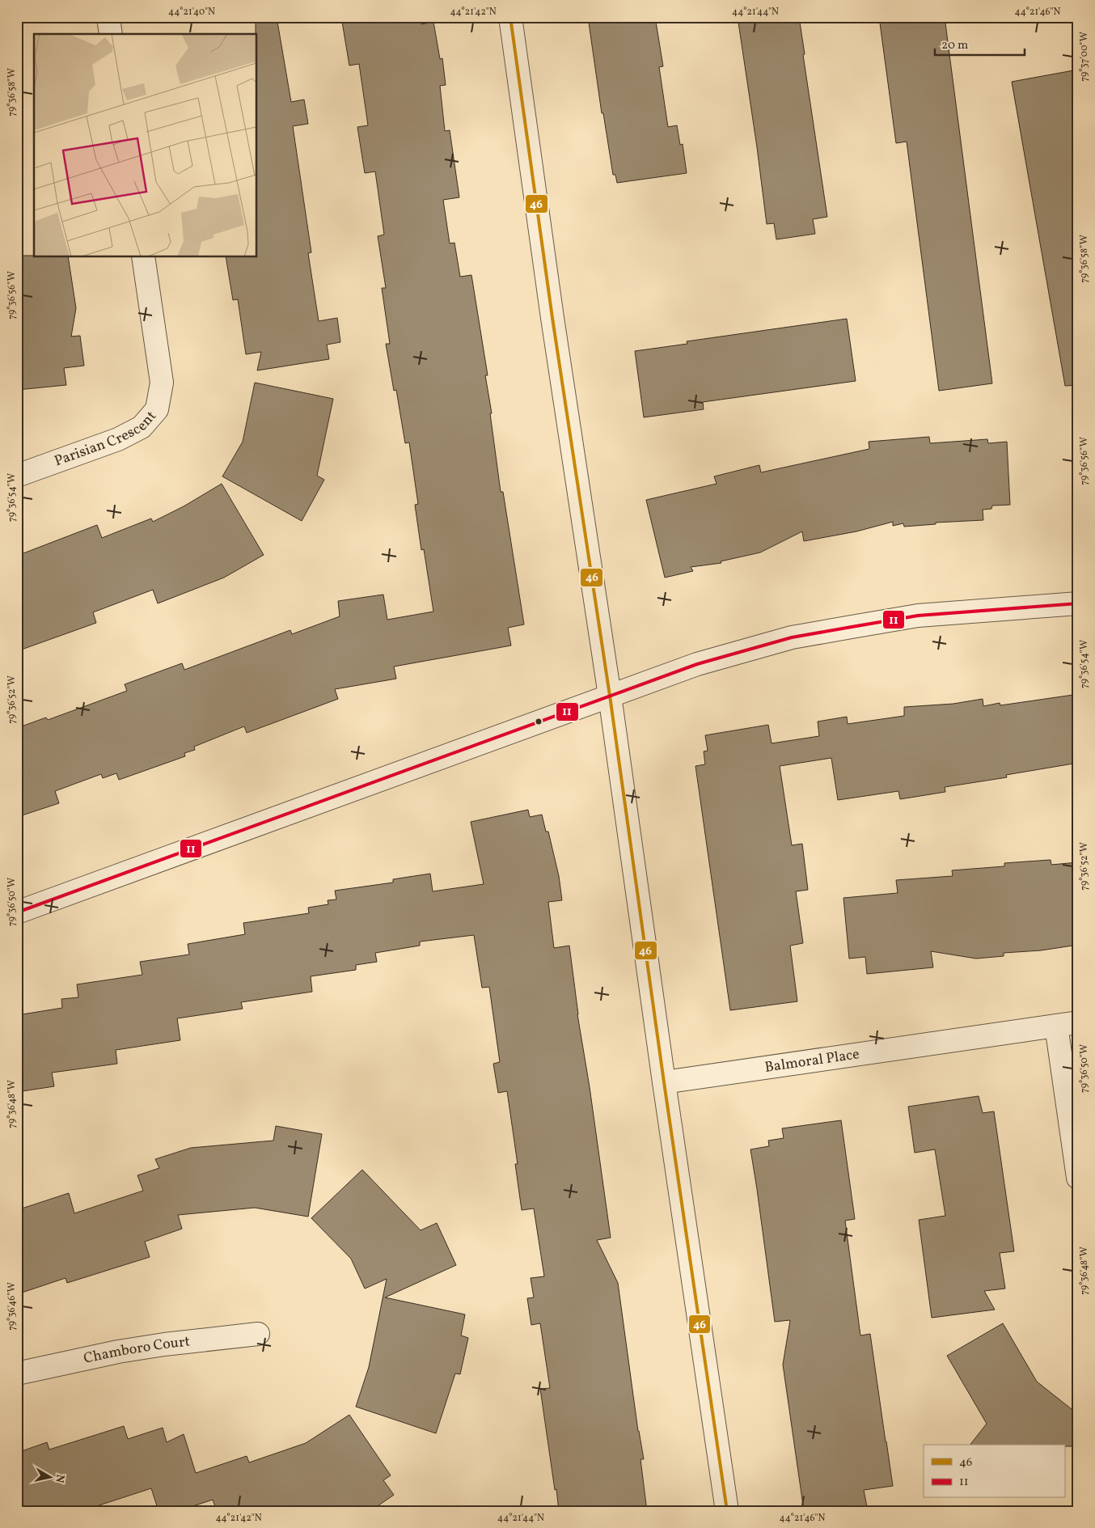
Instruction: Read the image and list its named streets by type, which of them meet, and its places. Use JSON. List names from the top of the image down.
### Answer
{
  "streets": {
    "street": ["Parisian Crescent", "Balmoral Place", "Chamboro Court"]
  },
  "lines": ["transit line 46", "transit line 11"],
  "legend": ["46", "11"],
  "scale_bar": "20 m",
  "north": "right",
  "coordinates": [
    "44°21'40\"N",
    "44°21'42\"N",
    "44°21'44\"N",
    "44°21'46\"N",
    "79°37'00\"W",
    "79°36'58\"W",
    "79°36'56\"W",
    "79°36'54\"W",
    "79°36'52\"W",
    "79°36'50\"W",
    "79°36'48\"W",
    "79°36'46\"W"
  ]
}
